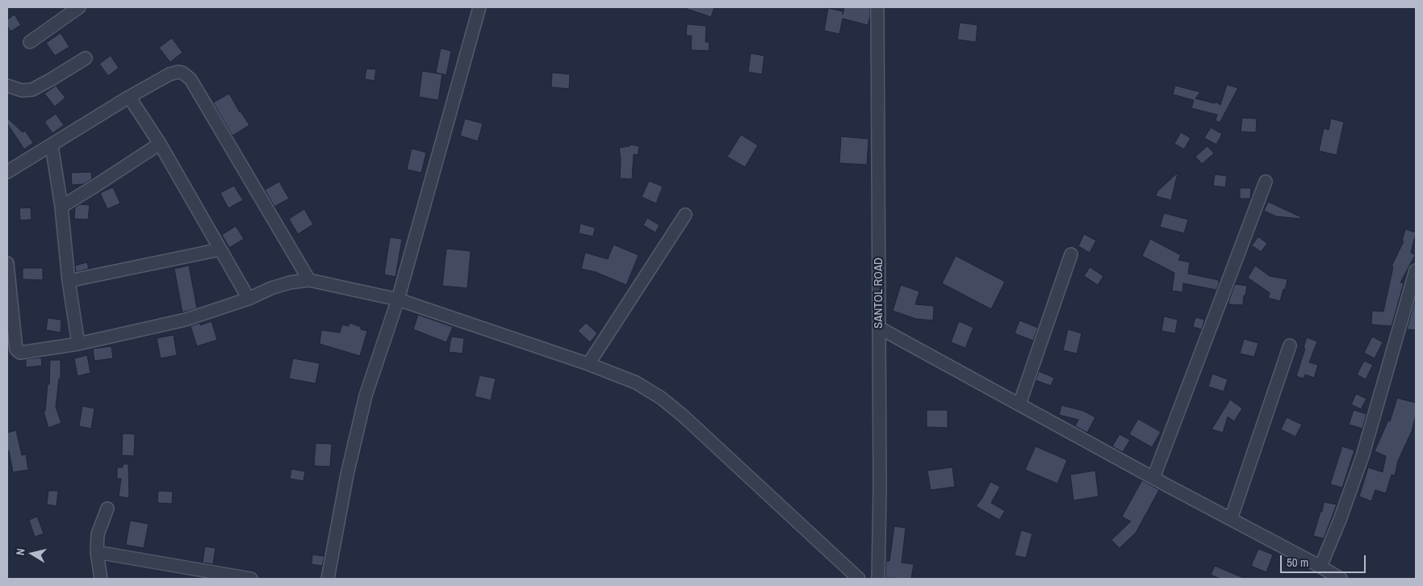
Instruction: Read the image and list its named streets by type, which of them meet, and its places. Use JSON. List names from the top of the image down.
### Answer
{
  "streets": {
    "street": ["SANTOL ROAD"]
  },
  "scale_bar": "50 m",
  "north": "left"
}
